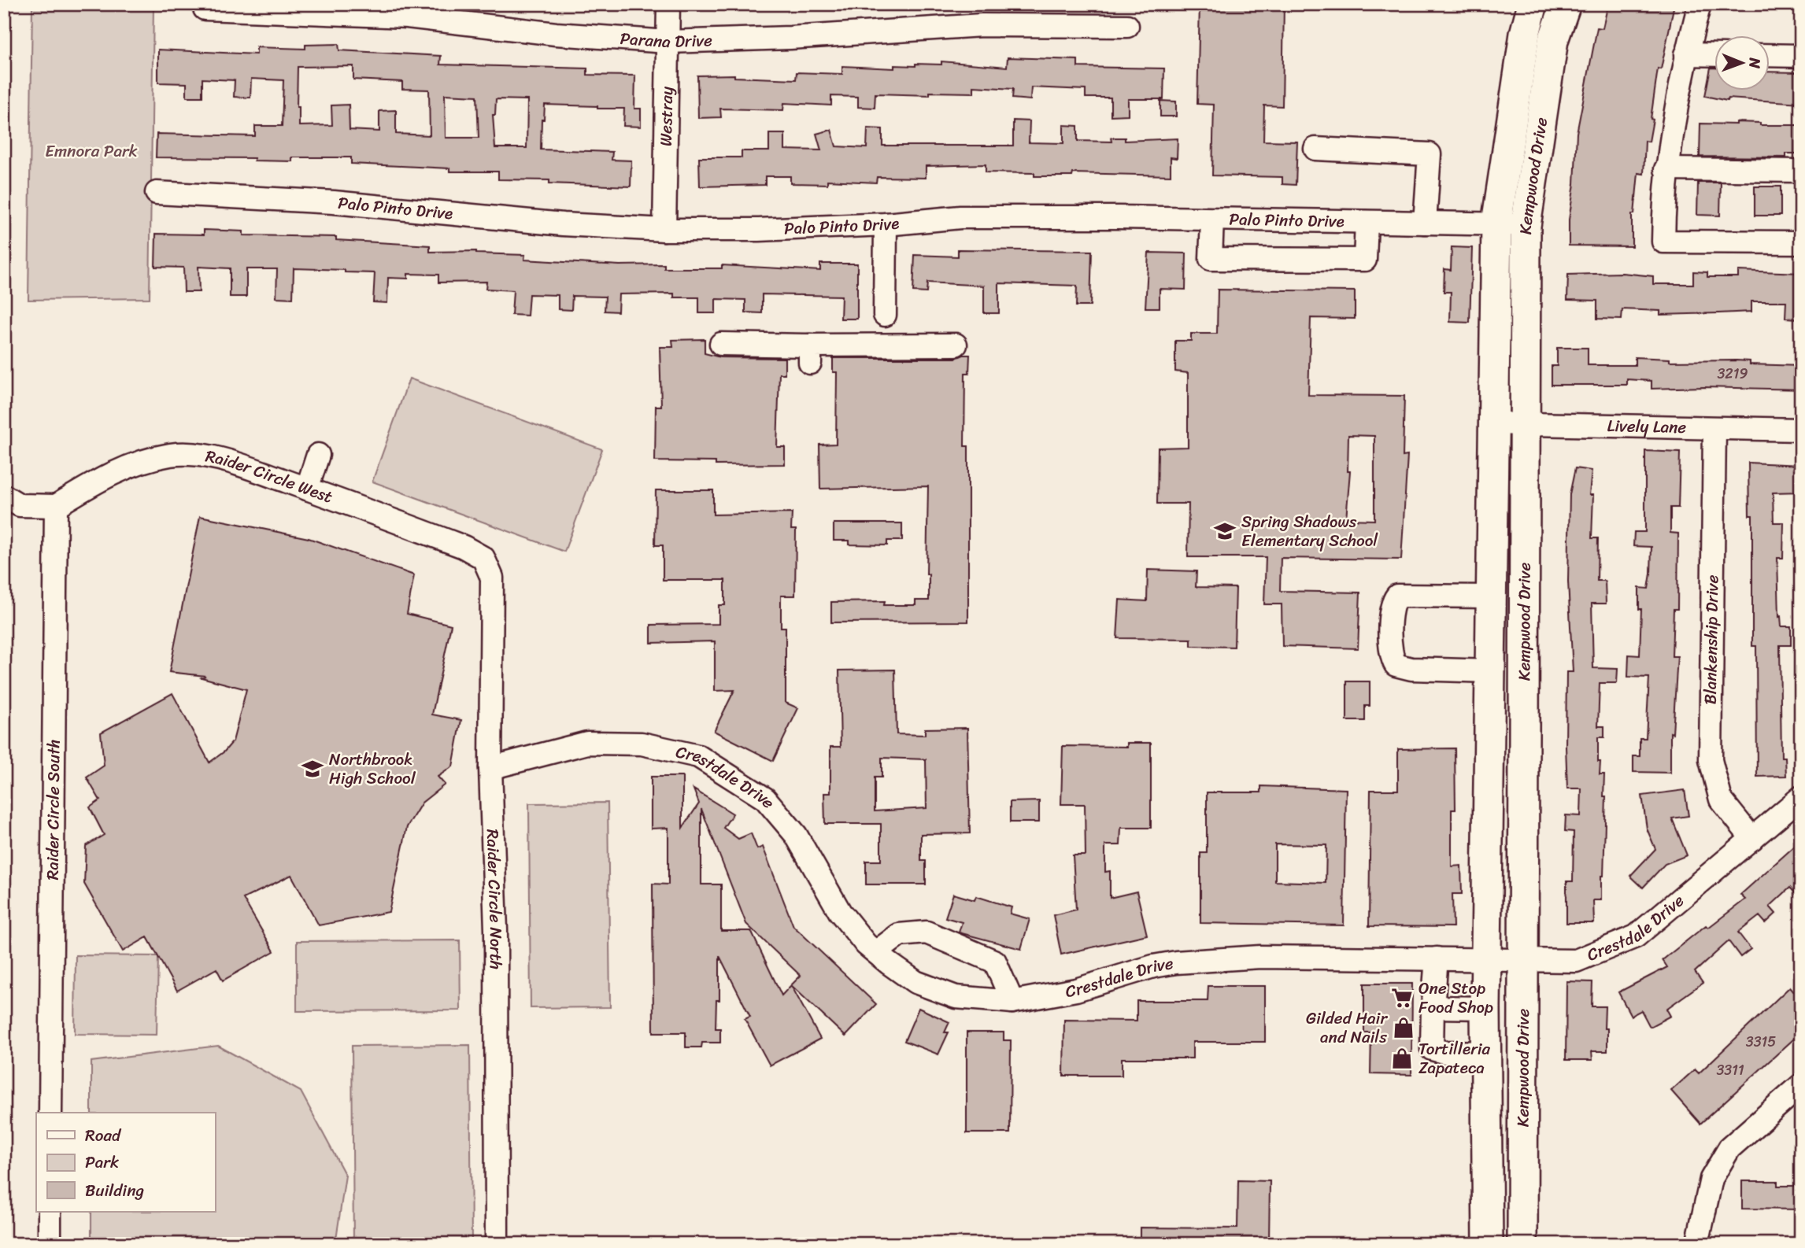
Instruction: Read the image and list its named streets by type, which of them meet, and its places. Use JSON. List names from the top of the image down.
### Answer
{
  "streets": {
    "main road": ["Kempwood Drive"],
    "street": [
      "Parana Drive",
      "Westray",
      "Palo Pinto Drive",
      "Lively Lane",
      "Raider Circle West",
      "Blankenship Drive",
      "Crestdale Drive",
      "Raider Circle South",
      "Raider Circle North"
    ]
  },
  "crossings": [
    ["Parana Drive", "Westray"],
    ["Westray", "Palo Pinto Drive"],
    ["Kempwood Drive", "Palo Pinto Drive"],
    ["Kempwood Drive", "Lively Lane"],
    ["Kempwood Drive", "Crestdale Drive"],
    ["Lively Lane", "Blankenship Drive"],
    ["Raider Circle West", "Raider Circle South"],
    ["Raider Circle West", "Raider Circle North"],
    ["Blankenship Drive", "Crestdale Drive"],
    ["Crestdale Drive", "Raider Circle North"]
  ],
  "parks": ["Emnora Park"],
  "places": {
    "school or university": ["Spring Shadows Elementary School", "Northbrook High School"],
    "supermarket": ["One Stop Food Shop"],
    "shop": ["Gilded Hair and Nails", "Tortilleria Zapateca"]
  },
  "house_numbers": ["3219", "3315", "3311"],
  "legend": ["Road", "Park", "Building"],
  "north": "right"
}
